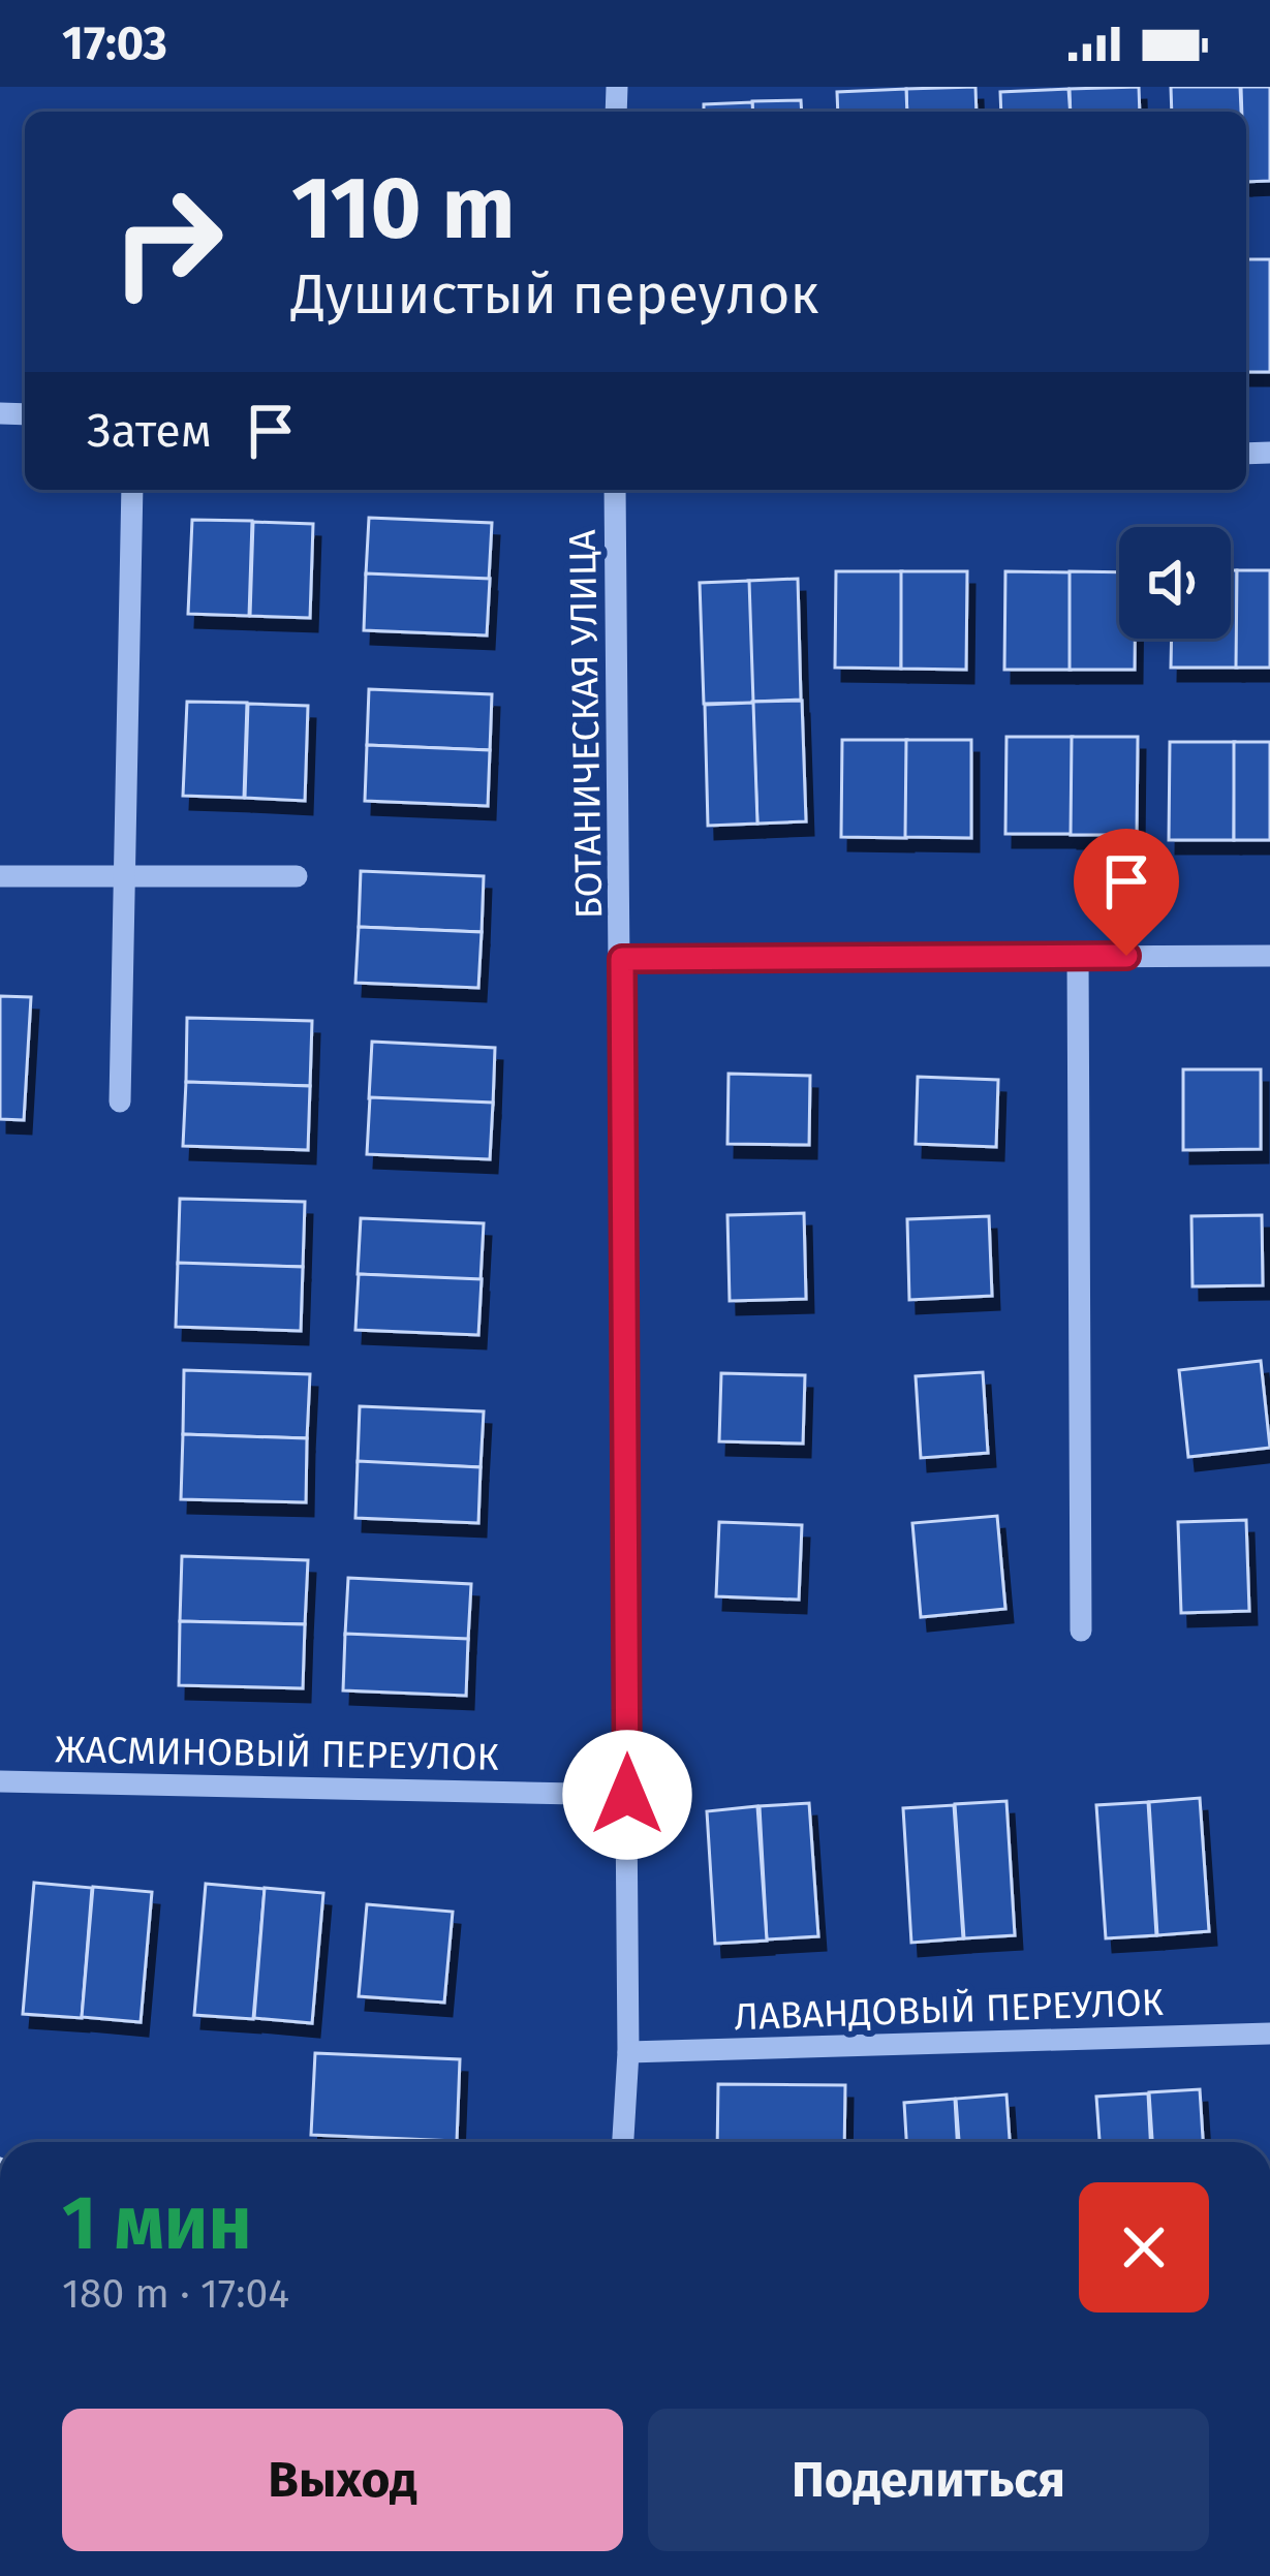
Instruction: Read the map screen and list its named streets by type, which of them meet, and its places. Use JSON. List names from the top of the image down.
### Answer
{
  "streets": {
    "street": ["БОТАНИЧЕСКАЯ УЛИЦА", "ЖАСМИНОВЫЙ ПЕРЕУЛОК", "ЛАВАНДОВЫЙ ПЕРЕУЛОК"]
  },
  "crossings": [
    ["БОТАНИЧЕСКАЯ УЛИЦА", "ЖАСМИНОВЫЙ ПЕРЕУЛОК"],
    ["БОТАНИЧЕСКАЯ УЛИЦА", "ЛАВАНДОВЫЙ ПЕРЕУЛОК"]
  ],
  "page": {
    "status": "17:03",
    "turn": ["110 m", "Душистый переулок"],
    "then": "Затем",
    "heading": ["1 мин", "180 m · 17:04"],
    "buttons": ["Выход", "Поделиться"]
  }
}
